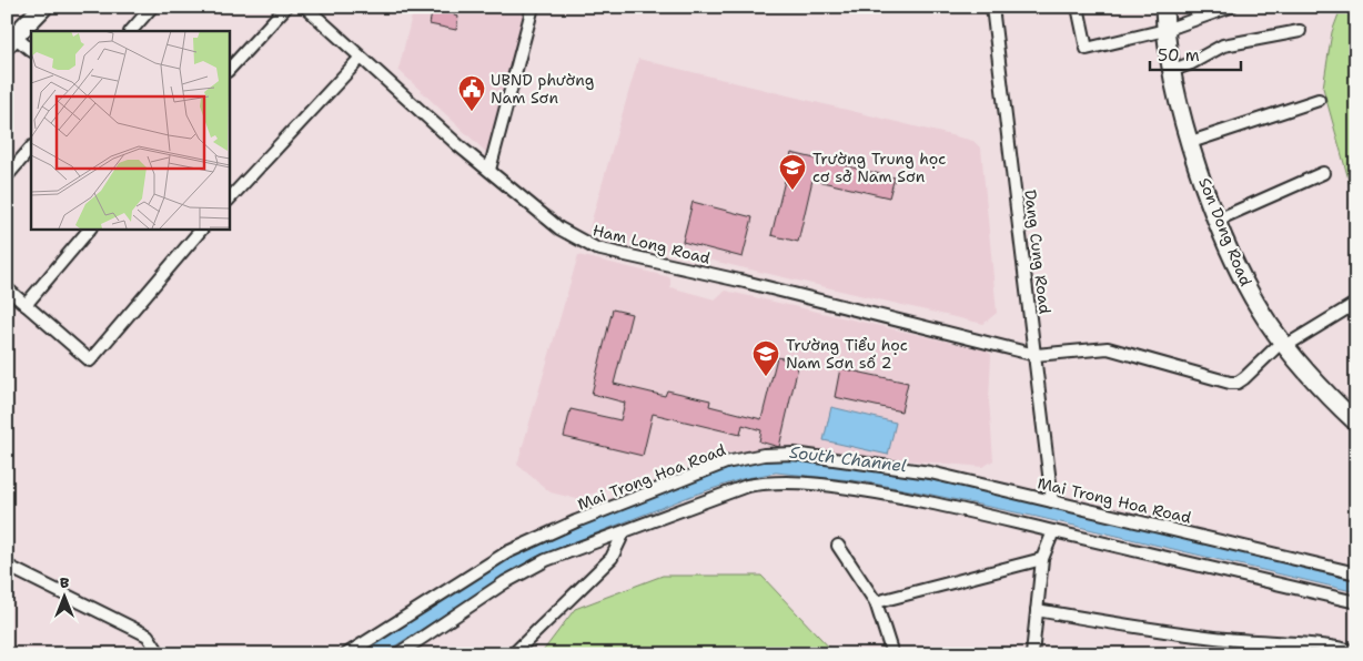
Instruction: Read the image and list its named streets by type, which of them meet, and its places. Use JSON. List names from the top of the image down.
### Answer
{
  "streets": {
    "main road": ["Son Dong Road"],
    "street": ["Ham Long Road", "Dang Cung Road", "Mai Trong Hoa Road"]
  },
  "crossings": [
    ["Son Dong Road", "Ham Long Road"],
    ["Ham Long Road", "Dang Cung Road"],
    ["Dang Cung Road", "Mai Trong Hoa Road"]
  ],
  "water": ["South Channel"],
  "places": {
    "public building": ["UBND phường Nam Sơn"],
    "school or university": ["Trường Trung học cơ sở Nam Sơn", "Trường Tiểu học Nam Sơn số 2"]
  },
  "scale_bar": "50 m",
  "north": "top"
}
